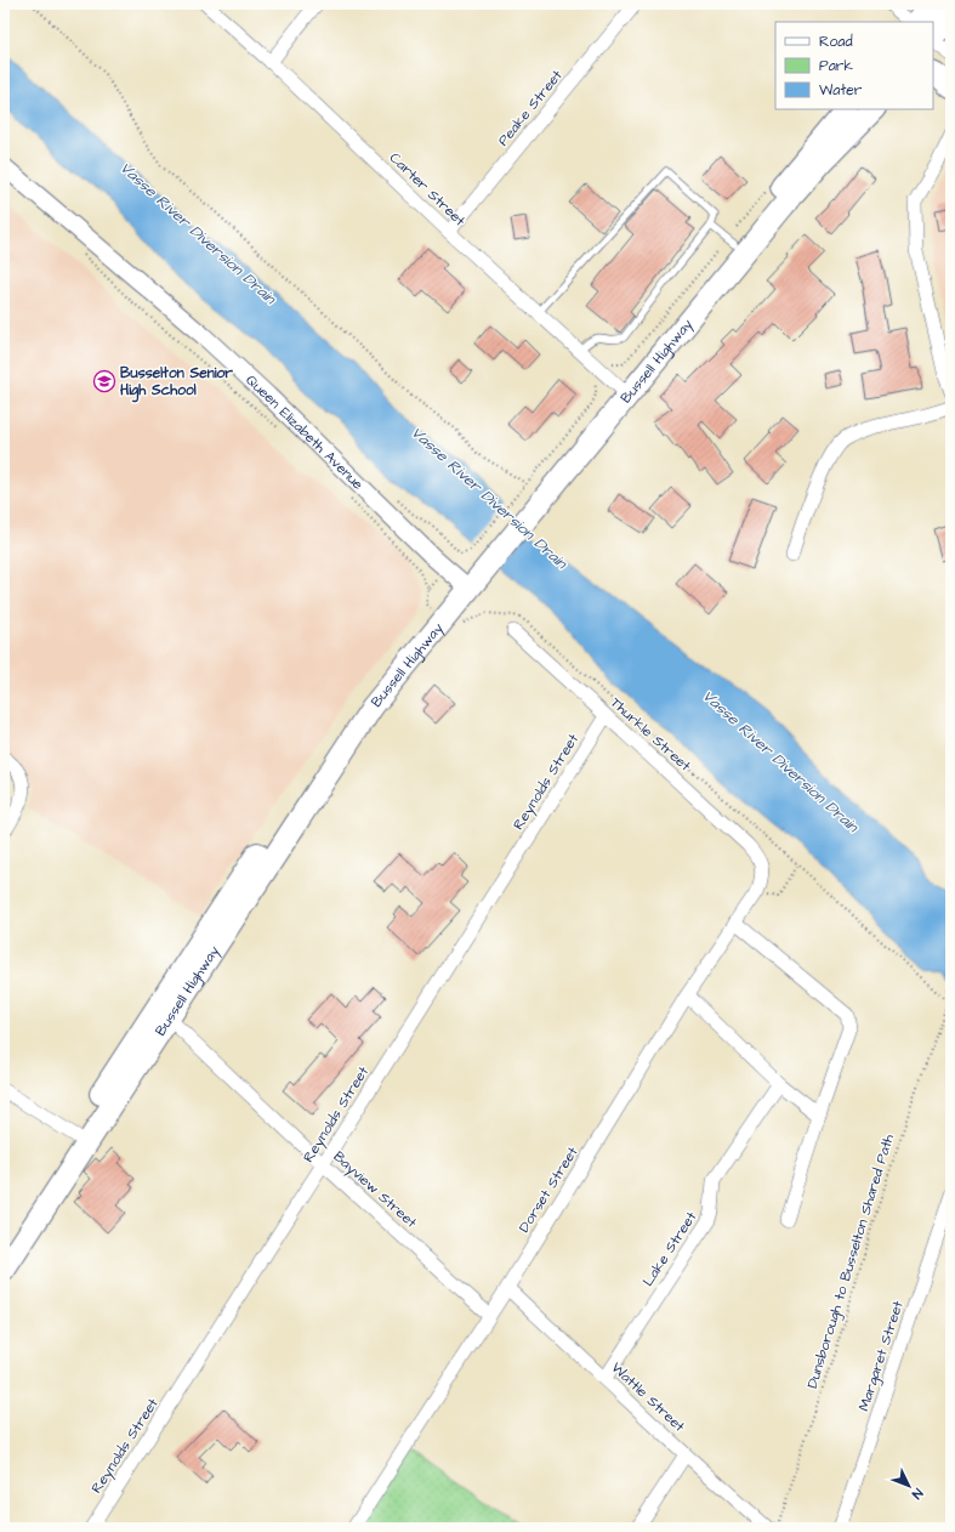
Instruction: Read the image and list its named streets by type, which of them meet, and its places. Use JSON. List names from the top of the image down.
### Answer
{
  "streets": {
    "main road": ["Bussell Highway"],
    "street": [
      "Peake Street",
      "Carter Street",
      "Queen Elizabeth Avenue",
      "Thurkle Street",
      "Reynolds Street",
      "Bayview Street",
      "Dorset Street",
      "Lake Street",
      "Margaret Street",
      "Wattle Street"
    ],
    "path": ["Dunsborough to Busselton Shared Path"]
  },
  "crossings": [
    ["Peake Street", "Carter Street"],
    ["Carter Street", "Bussell Highway"],
    ["Bussell Highway", "Queen Elizabeth Avenue"],
    ["Bussell Highway", "Bayview Street"],
    ["Thurkle Street", "Reynolds Street"],
    ["Thurkle Street", "Dorset Street"],
    ["Reynolds Street", "Bayview Street"],
    ["Bayview Street", "Dorset Street"],
    ["Dorset Street", "Wattle Street"],
    ["Lake Street", "Wattle Street"]
  ],
  "water": ["Vasse River Diversion Drain"],
  "places": {
    "school or university": ["Busselton Senior High School"]
  },
  "legend": ["Road", "Park", "Water"],
  "north": "bottom right"
}
